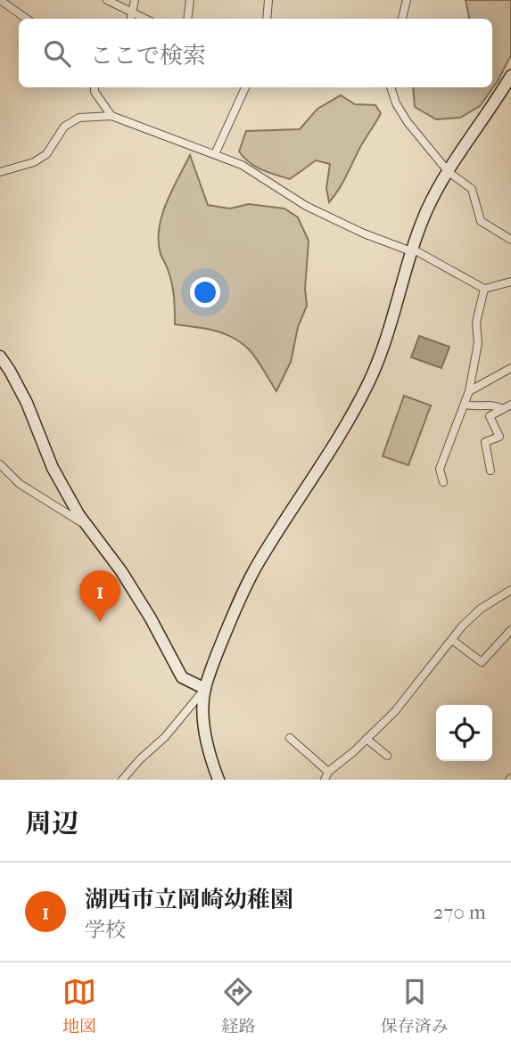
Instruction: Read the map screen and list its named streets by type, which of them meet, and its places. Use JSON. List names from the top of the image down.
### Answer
{
  "page": {
    "search": "ここで検索",
    "pins": "1",
    "heading": "周辺",
    "list": [
      {
        "mark": "1",
        "name": "湖西市立岡崎幼稚園",
        "note": "学校",
        "value": "270 m"
      }
    ],
    "nav": ["地図", "経路", "保存済み"]
  }
}
